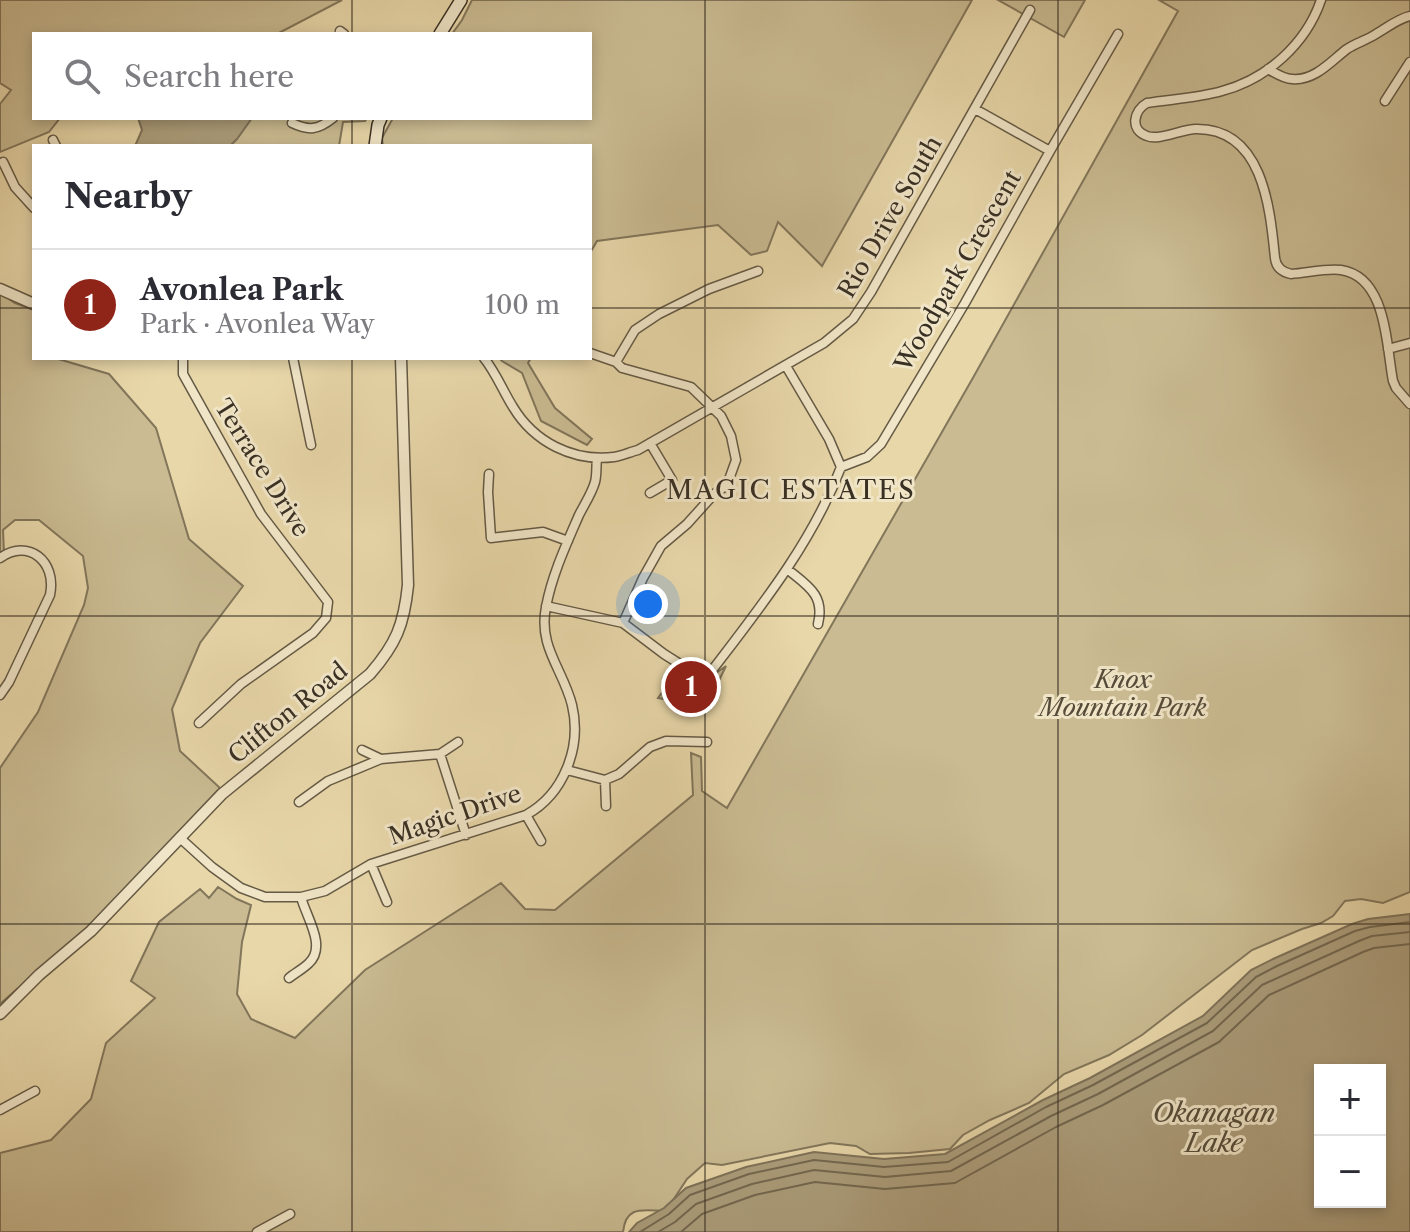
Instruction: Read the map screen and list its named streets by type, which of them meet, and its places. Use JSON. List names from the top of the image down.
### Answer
{
  "streets": {
    "street": [
      "Rio Drive South",
      "Woodpark Crescent",
      "Terrace Drive",
      "Clifton Road",
      "Magic Drive"
    ]
  },
  "crossings": [
    ["Rio Drive South", "Woodpark Crescent"],
    ["Rio Drive South", "Magic Drive"],
    ["Clifton Road", "Magic Drive"]
  ],
  "districts": ["MAGIC ESTATES"],
  "water": ["Okanagan Lake"],
  "parks": ["Knox Mountain Park"],
  "page": {
    "search": "Search here",
    "heading": "Nearby",
    "list": [
      {
        "mark": "1",
        "name": "Avonlea Park",
        "note": "Park · Avonlea Way",
        "value": "100 m"
      }
    ],
    "pins": "1",
    "map_buttons": ["+", "−"]
  }
}
